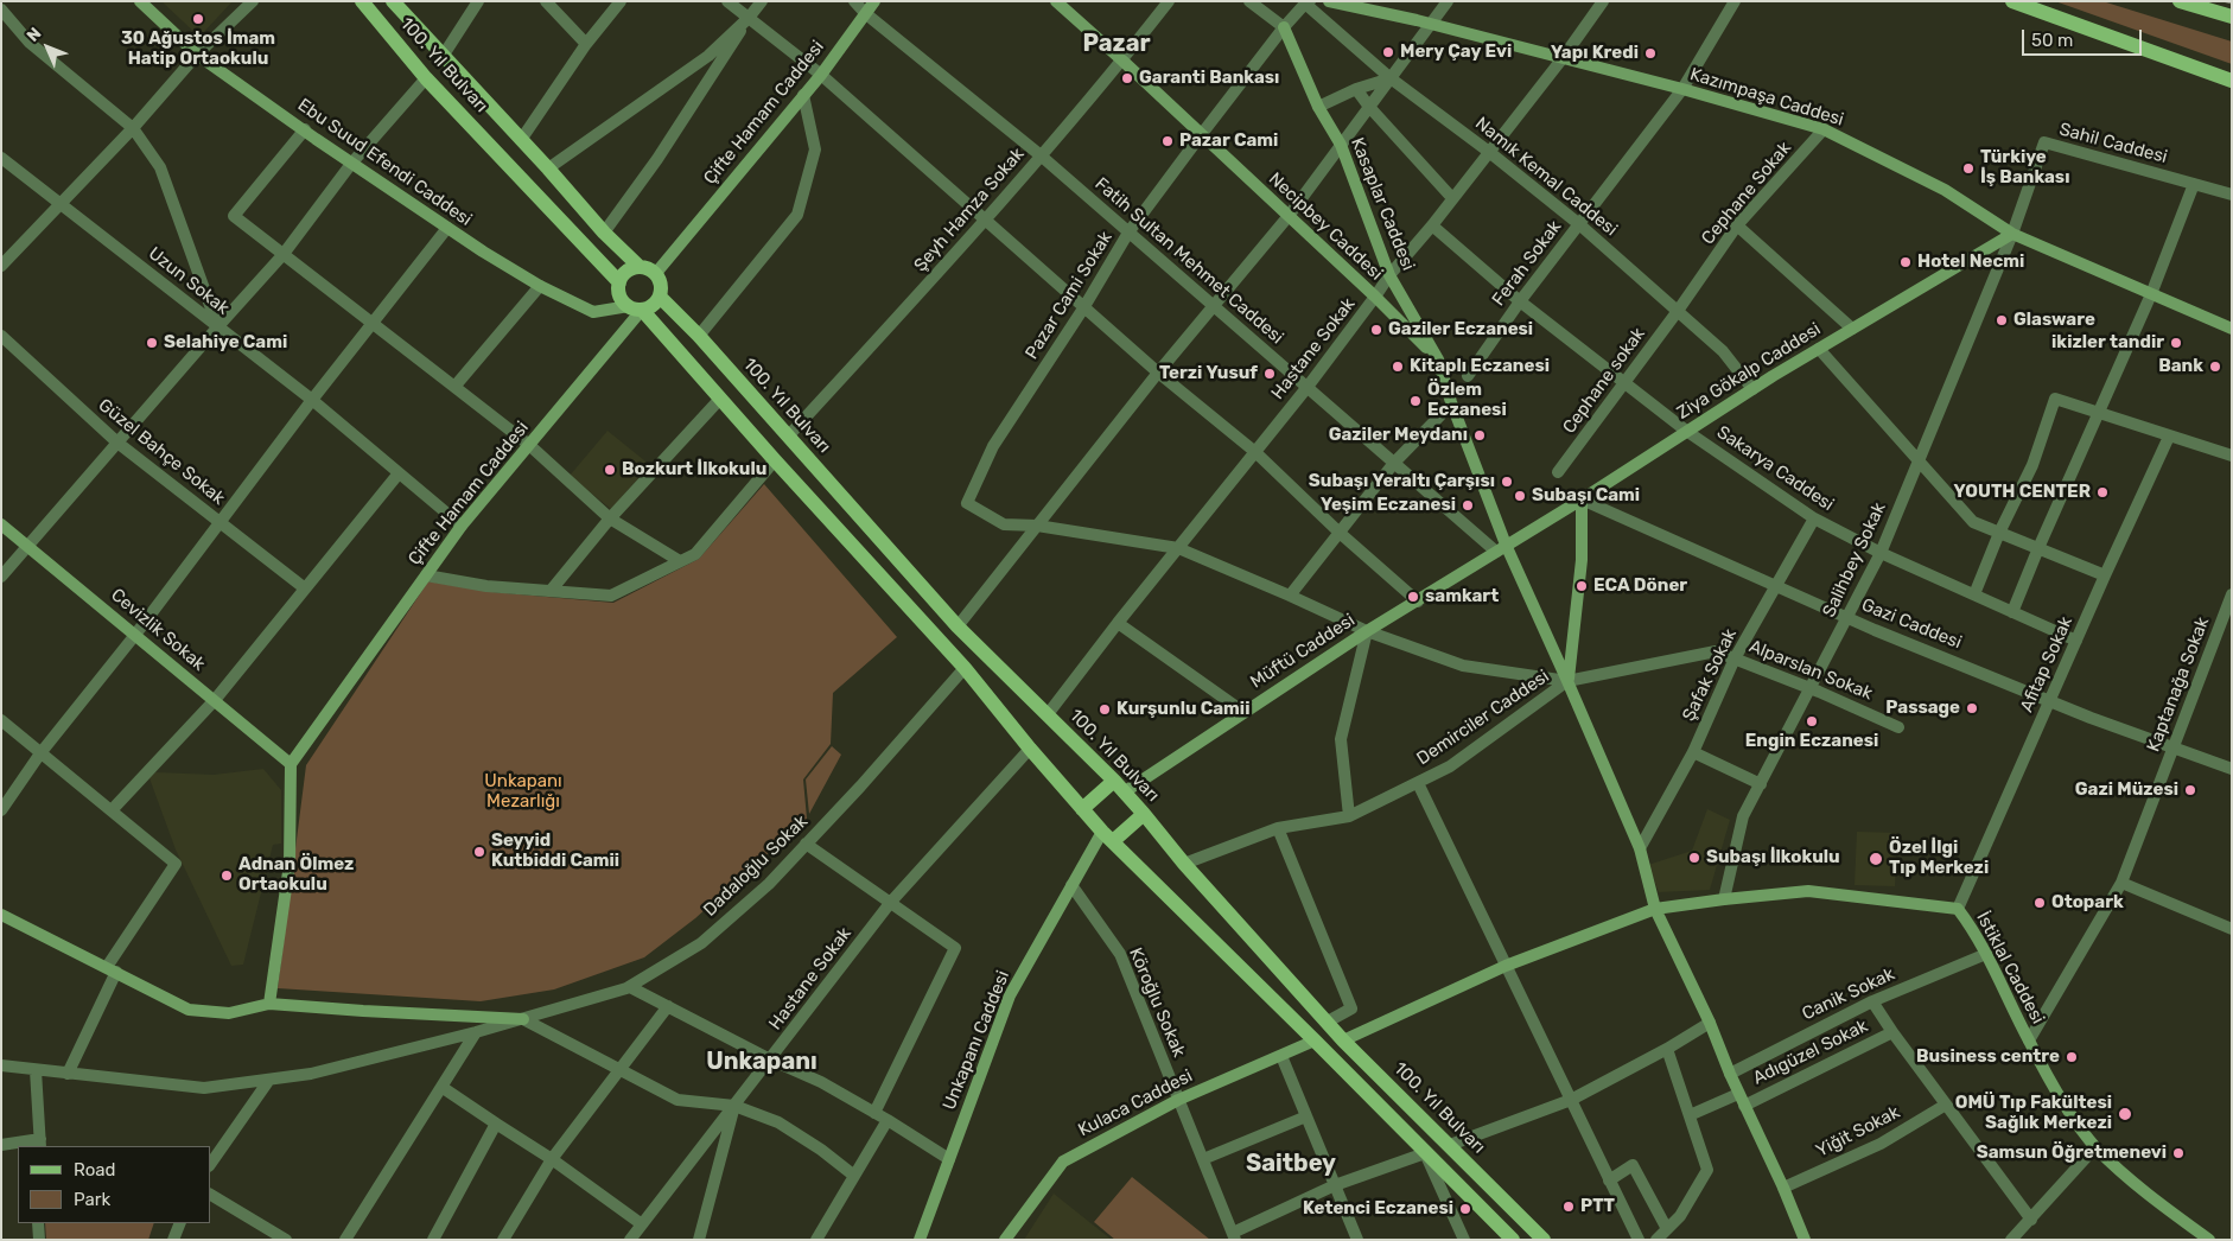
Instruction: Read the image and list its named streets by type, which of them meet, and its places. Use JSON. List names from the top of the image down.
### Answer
{
  "streets": {
    "main road": [
      "100. Yıl Bulvarı",
      "Kazımpaşa Caddesi",
      "Çifte Hamam Caddesi",
      "Ebu Suud Efendi Caddesi",
      "Kasaplar Caddesi",
      "Necipbey Caddesi",
      "Ziya Gökalp Caddesi",
      "Cevizlik Sokak",
      "Müftü Caddesi",
      "İstiklal Caddesi",
      "Unkapanı Caddesi",
      "Kulaca Caddesi"
    ],
    "street": [
      "Sahil Caddesi",
      "Namık Kemal Caddesi",
      "Cephane Sokak",
      "Şeyh Hamza Sokak",
      "Fatih Sultan Mehmet Caddesi",
      "Ferah Sokak",
      "Uzun Sokak",
      "Pazar Cami Sokak",
      "Hastane Sokak",
      "Cephane sokak",
      "Güzel Bahçe Sokak",
      "Sakarya Caddesi",
      "Salihbey Sokak",
      "Gazi Caddesi",
      "Afitap Sokak",
      "Alparslan Sokak",
      "Şafak Sokak",
      "Kaptanağa Sokak",
      "Demirciler Caddesi",
      "Dadaloğlu Sokak",
      "Canik Sokak",
      "Köroğlu Sokak",
      "Adıgüzel Sokak",
      "Yiğit Sokak"
    ]
  },
  "crossings": [
    ["100. Yıl Bulvarı", "Çifte Hamam Caddesi"],
    ["100. Yıl Bulvarı", "Ebu Suud Efendi Caddesi"],
    ["100. Yıl Bulvarı", "Şeyh Hamza Sokak"],
    ["100. Yıl Bulvarı", "Hastane Sokak"],
    ["100. Yıl Bulvarı", "Müftü Caddesi"],
    ["100. Yıl Bulvarı", "Demirciler Caddesi"],
    ["Kazımpaşa Caddesi", "Sahil Caddesi"],
    ["Kazımpaşa Caddesi", "Cephane Sokak"],
    ["Kazımpaşa Caddesi", "Ferah Sokak"],
    ["Kazımpaşa Caddesi", "Hastane Sokak"],
    ["Kazımpaşa Caddesi", "Ziya Gökalp Caddesi"],
    ["Kazımpaşa Caddesi", "Salihbey Sokak"],
    ["Çifte Hamam Caddesi", "Ebu Suud Efendi Caddesi"],
    ["Çifte Hamam Caddesi", "Fatih Sultan Mehmet Caddesi"],
    ["Çifte Hamam Caddesi", "Uzun Sokak"],
    ["Çifte Hamam Caddesi", "Cevizlik Sokak"],
    ["Sahil Caddesi", "Ziya Gökalp Caddesi"],
    ["Sahil Caddesi", "Salihbey Sokak"],
    ["Namık Kemal Caddesi", "Cephane Sokak"],
    ["Namık Kemal Caddesi", "Ferah Sokak"],
    ["Namık Kemal Caddesi", "Pazar Cami Sokak"],
    ["Namık Kemal Caddesi", "Hastane Sokak"],
    ["Namık Kemal Caddesi", "Ziya Gökalp Caddesi"],
    ["Namık Kemal Caddesi", "Cephane sokak"],
    ["Cephane Sokak", "Cephane sokak"],
    ["Kasaplar Caddesi", "Necipbey Caddesi"],
    ["Kasaplar Caddesi", "Pazar Cami Sokak"],
    ["Kasaplar Caddesi", "Hastane Sokak"],
    ["Şeyh Hamza Sokak", "Necipbey Caddesi"],
    ["Şeyh Hamza Sokak", "Fatih Sultan Mehmet Caddesi"],
    ["Necipbey Caddesi", "Pazar Cami Sokak"],
    ["Necipbey Caddesi", "Hastane Sokak"],
    ["Fatih Sultan Mehmet Caddesi", "Pazar Cami Sokak"],
    ["Fatih Sultan Mehmet Caddesi", "Hastane Sokak"],
    ["Fatih Sultan Mehmet Caddesi", "Ziya Gökalp Caddesi"],
    ["Fatih Sultan Mehmet Caddesi", "Müftü Caddesi"],
    ["Ferah Sokak", "Sakarya Caddesi"],
    ["Hastane Sokak", "Sakarya Caddesi"],
    ["Ziya Gökalp Caddesi", "Sakarya Caddesi"],
    ["Ziya Gökalp Caddesi", "Salihbey Sokak"],
    ["Ziya Gökalp Caddesi", "Gazi Caddesi"],
    ["Ziya Gökalp Caddesi", "Müftü Caddesi"],
    ["Cephane sokak", "Sakarya Caddesi"],
    ["Sakarya Caddesi", "Salihbey Sokak"],
    ["Sakarya Caddesi", "Afitap Sokak"],
    ["Sakarya Caddesi", "Şafak Sokak"],
    ["Salihbey Sokak", "Gazi Caddesi"],
    ["Salihbey Sokak", "Alparslan Sokak"],
    ["Salihbey Sokak", "İstiklal Caddesi"],
    ["Gazi Caddesi", "Afitap Sokak"],
    ["Gazi Caddesi", "Şafak Sokak"],
    ["Gazi Caddesi", "Kaptanağa Sokak"],
    ["Afitap Sokak", "İstiklal Caddesi"],
    ["Alparslan Sokak", "Şafak Sokak"],
    ["Alparslan Sokak", "Demirciler Caddesi"],
    ["Kaptanağa Sokak", "İstiklal Caddesi"],
    ["İstiklal Caddesi", "Canik Sokak"],
    ["Köroğlu Sokak", "Unkapanı Caddesi"],
    ["Köroğlu Sokak", "Kulaca Caddesi"]
  ],
  "districts": ["Pazar", "Unkapanı", "Saitbey"],
  "parks": ["Unkapanı Mezarlığı"],
  "places": [
    "30 Ağustos İmam Hatip Ortaokulu",
    "Mery Çay Evi",
    "Yapı Kredi",
    "Garanti Bankası",
    "Pazar Cami",
    "Türkiye İş Bankası",
    "Hotel Necmi",
    "Glasware",
    "Gaziler Eczanesi",
    "Selahiye Cami",
    "ikizler tandir",
    "Kitaplı Eczanesi",
    "Bank",
    "Terzi Yusuf",
    "Özlem Eczanesi",
    "Gaziler Meydanı",
    "Bozkurt İlkokulu",
    "Subaşı Yeraltı Çarşısı",
    "YOUTH CENTER",
    "Subaşı Cami",
    "Yeşim Eczanesi",
    "ECA Döner",
    "samkart",
    "Passage",
    "Kurşunlu Camii",
    "Engin Eczanesi",
    "Gazi Müzesi",
    "Seyyid Kutbiddi Camii",
    "Subaşı İlkokulu",
    "Özel İlgi Tıp Merkezi",
    "Adnan Ölmez Ortaokulu",
    "Otopark",
    "Business centre",
    "OMÜ Tıp Fakültesi Sağlık Merkezi",
    "Samsun Öğretmenevi",
    "PTT",
    "Ketenci Eczanesi"
  ],
  "legend": ["Road", "Park"],
  "scale_bar": "50 m",
  "north": "top left"
}
